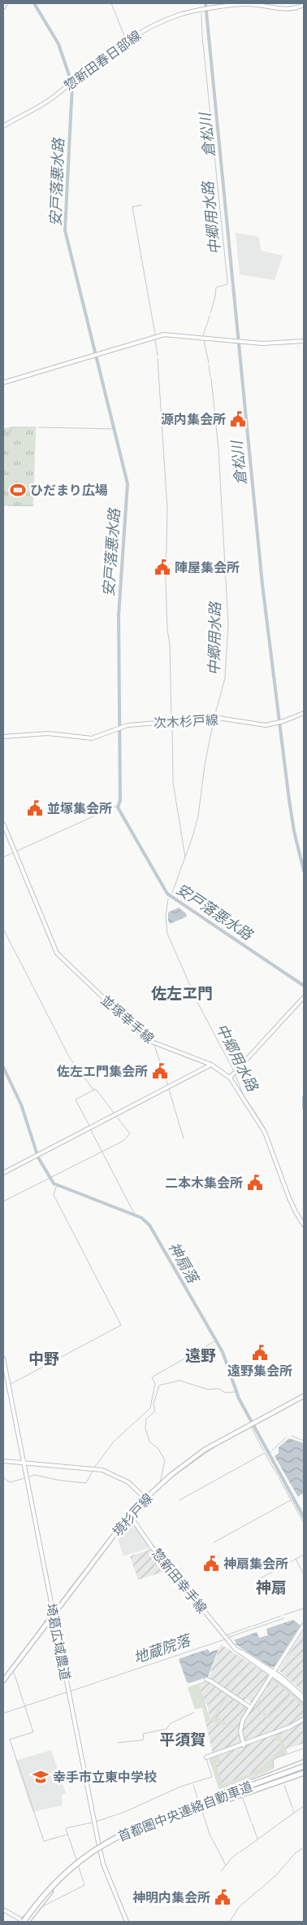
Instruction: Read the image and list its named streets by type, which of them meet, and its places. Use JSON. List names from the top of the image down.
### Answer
{
  "streets": {
    "highway": ["首都圏中央連絡自動車道"],
    "main road": [
      "惣新田春日部線",
      "次木杉戸線",
      "並塚幸手線",
      "境杉戸線",
      "惣新田幸手線",
      "埼葛広域農道"
    ]
  },
  "crossings": [
    ["境杉戸線", "惣新田幸手線"],
    ["境杉戸線", "埼葛広域農道"]
  ],
  "districts": [
    "佐左ヱ門",
    "遠野",
    "中野",
    "神扇",
    "平須賀"
  ],
  "water": [
    "倉松川",
    "安戸落悪水路",
    "中郷用水路",
    "神扇落",
    "地蔵院落"
  ],
  "places": {
    "public building": [
      "源内集会所",
      "陣屋集会所",
      "並塚集会所",
      "佐左エ門集会所",
      "二本木集会所",
      "遠野集会所",
      "神扇集会所",
      "神明内集会所"
    ],
    "sports": ["ひだまり広場"],
    "school or university": ["幸手市立東中学校"]
  }
}
